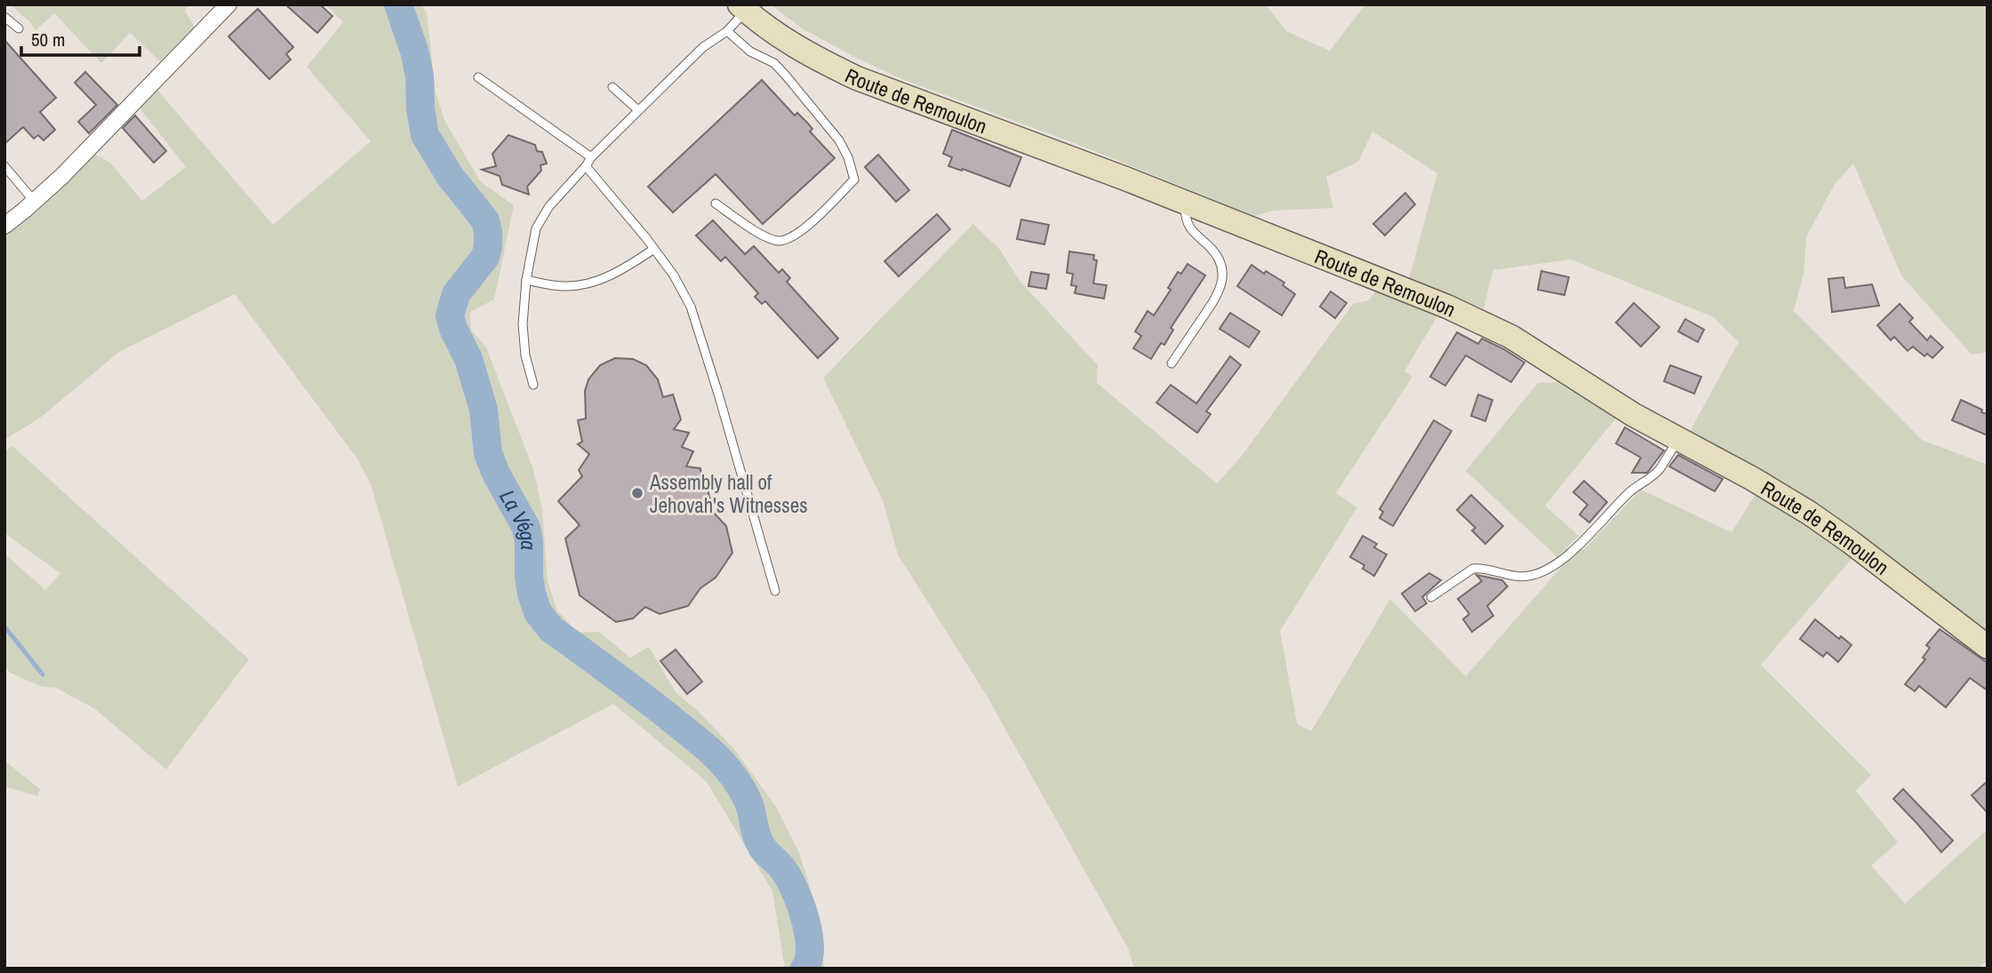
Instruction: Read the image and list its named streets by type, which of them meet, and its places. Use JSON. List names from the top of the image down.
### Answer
{
  "streets": {
    "main road": ["Route de Remoulon"]
  },
  "water": ["La Véga"],
  "places": ["Assembly hall of Jehovah's Witnesses"],
  "scale_bar": "50 m"
}
